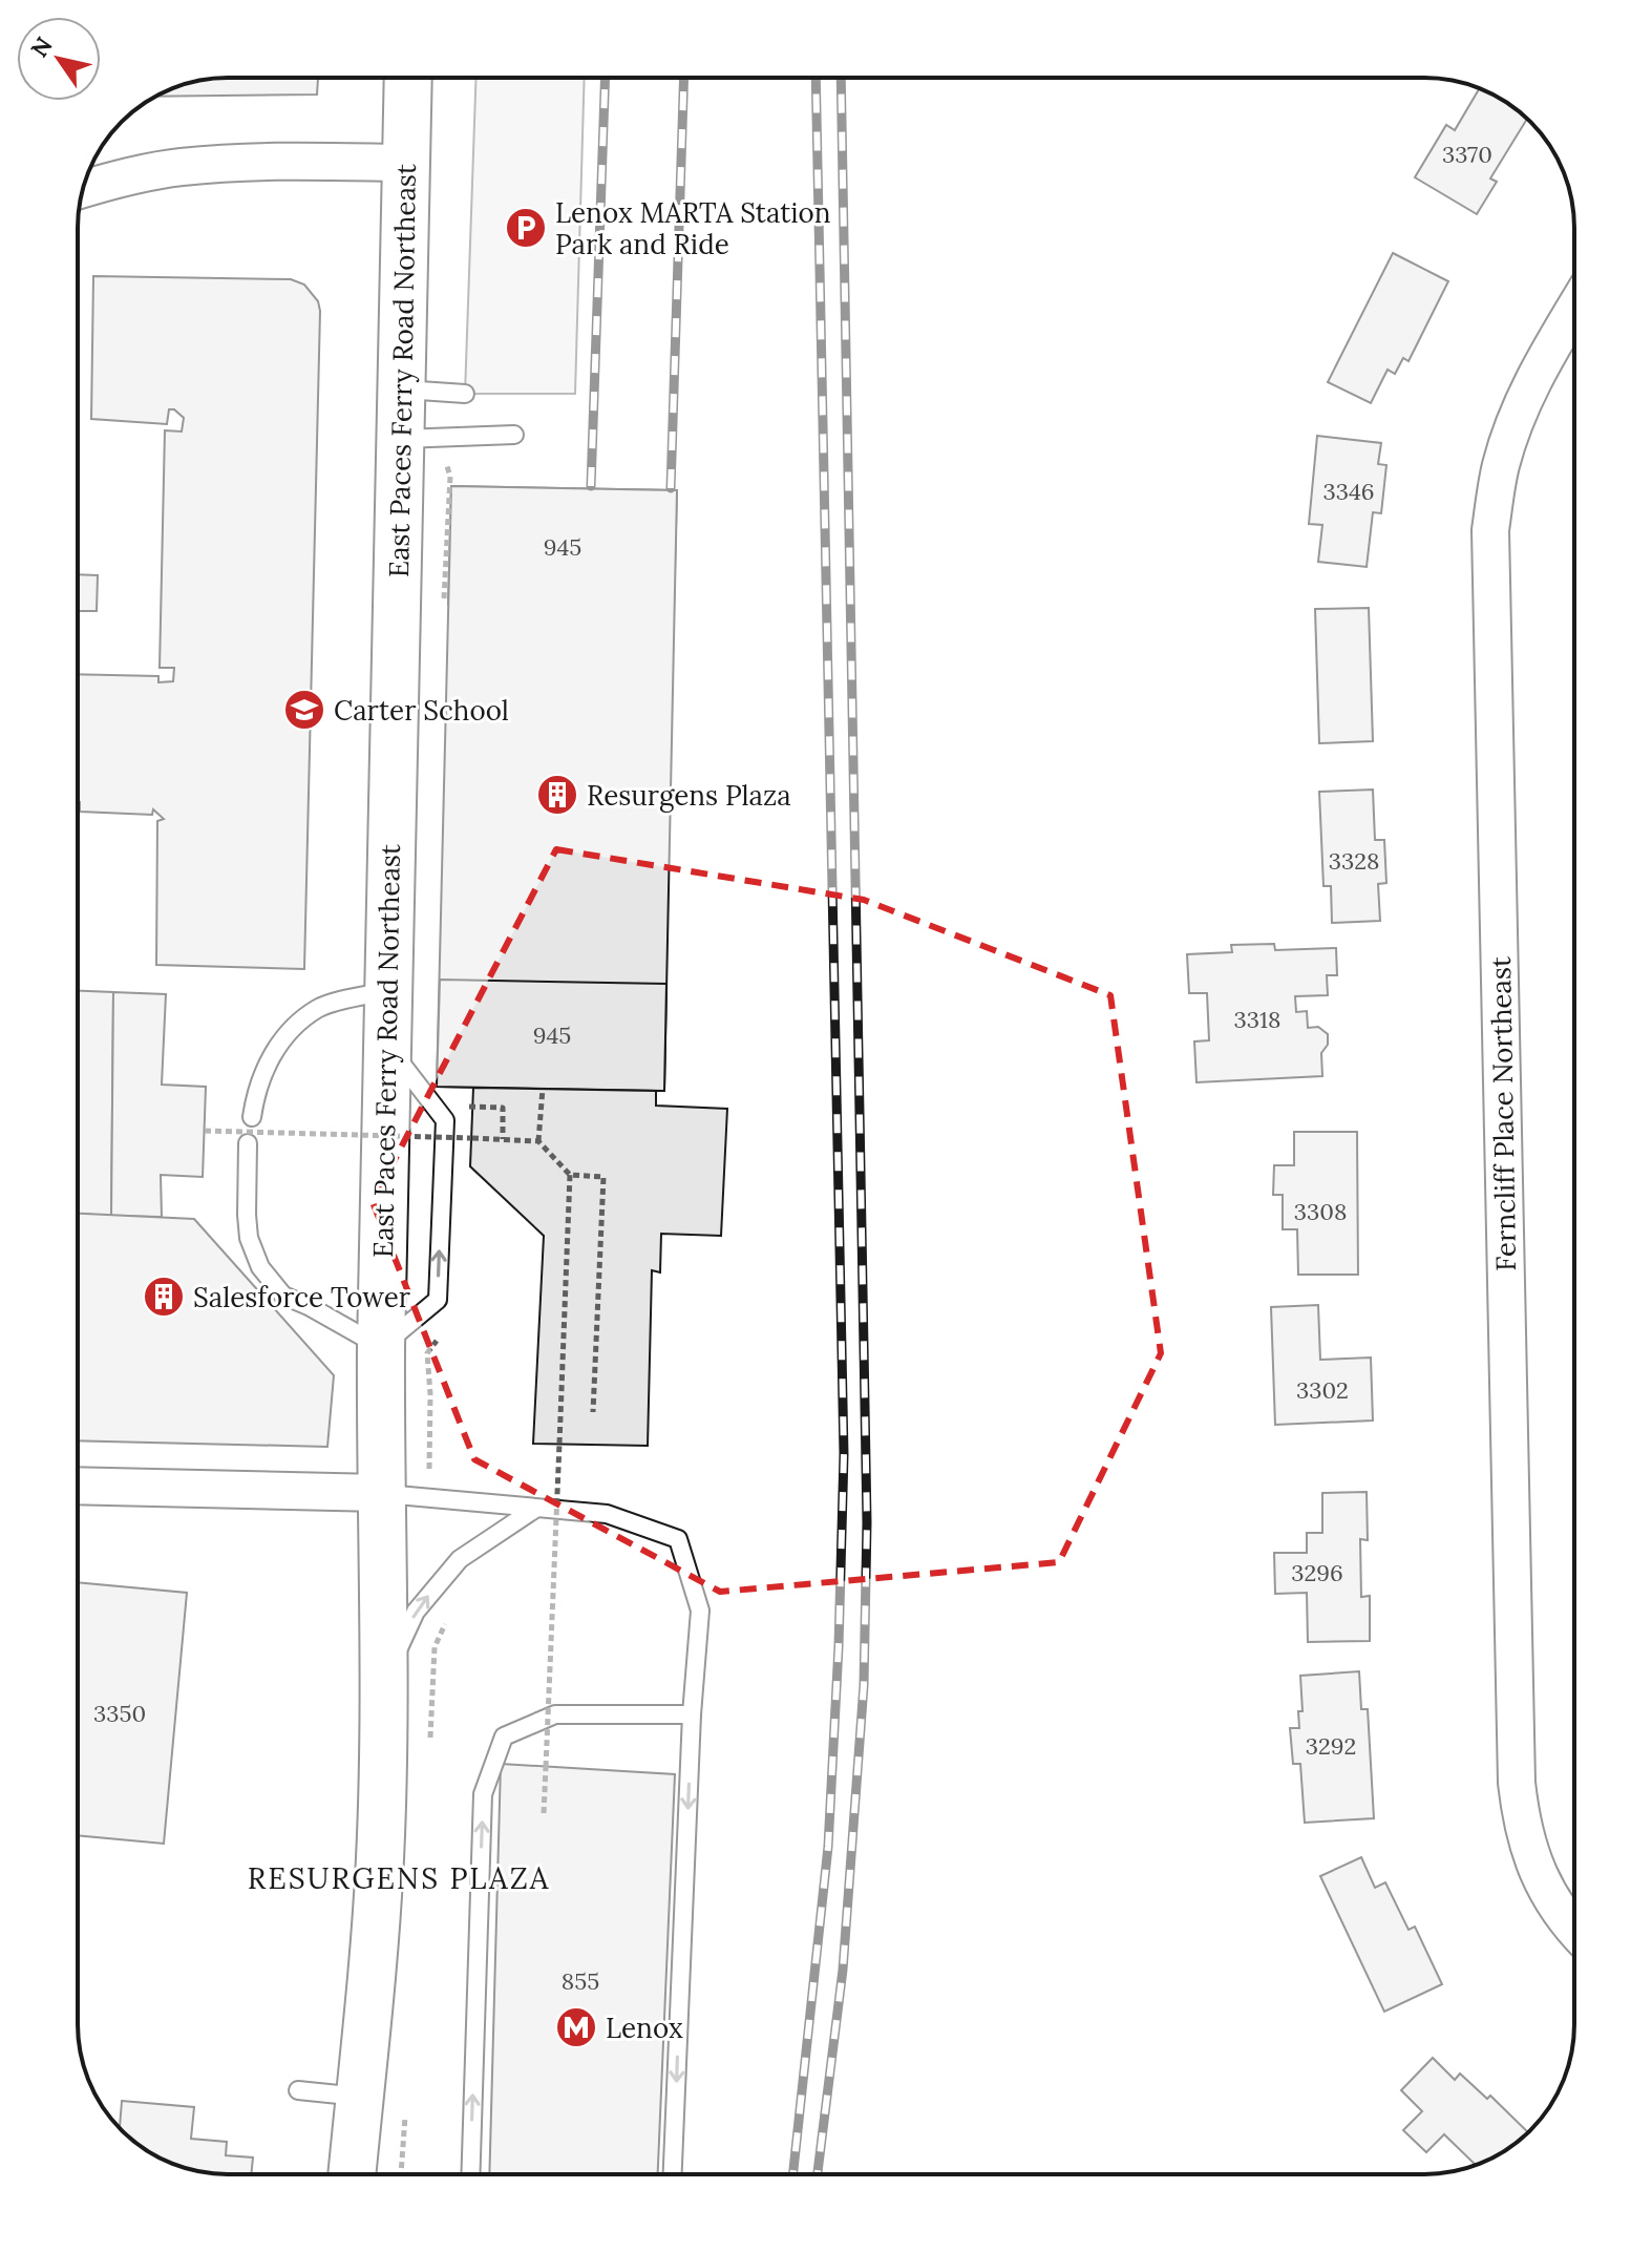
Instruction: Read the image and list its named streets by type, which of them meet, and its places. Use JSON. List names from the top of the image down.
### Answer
{
  "streets": {
    "street": ["East Paces Ferry Road Northeast", "Ferncliff Place Northeast"]
  },
  "districts": ["RESURGENS PLAZA"],
  "places": {
    "parking": ["Lenox MARTA Station Park and Ride"],
    "school or university": ["Carter School"],
    "building": ["Resurgens Plaza", "Salesforce Tower"],
    "metro station": ["Lenox"]
  },
  "house_numbers": [
    "3370",
    "3346",
    "945",
    "3328",
    "3318",
    "945",
    "3308",
    "3302",
    "3296",
    "3350",
    "3292",
    "855"
  ],
  "north": "top left"
}
